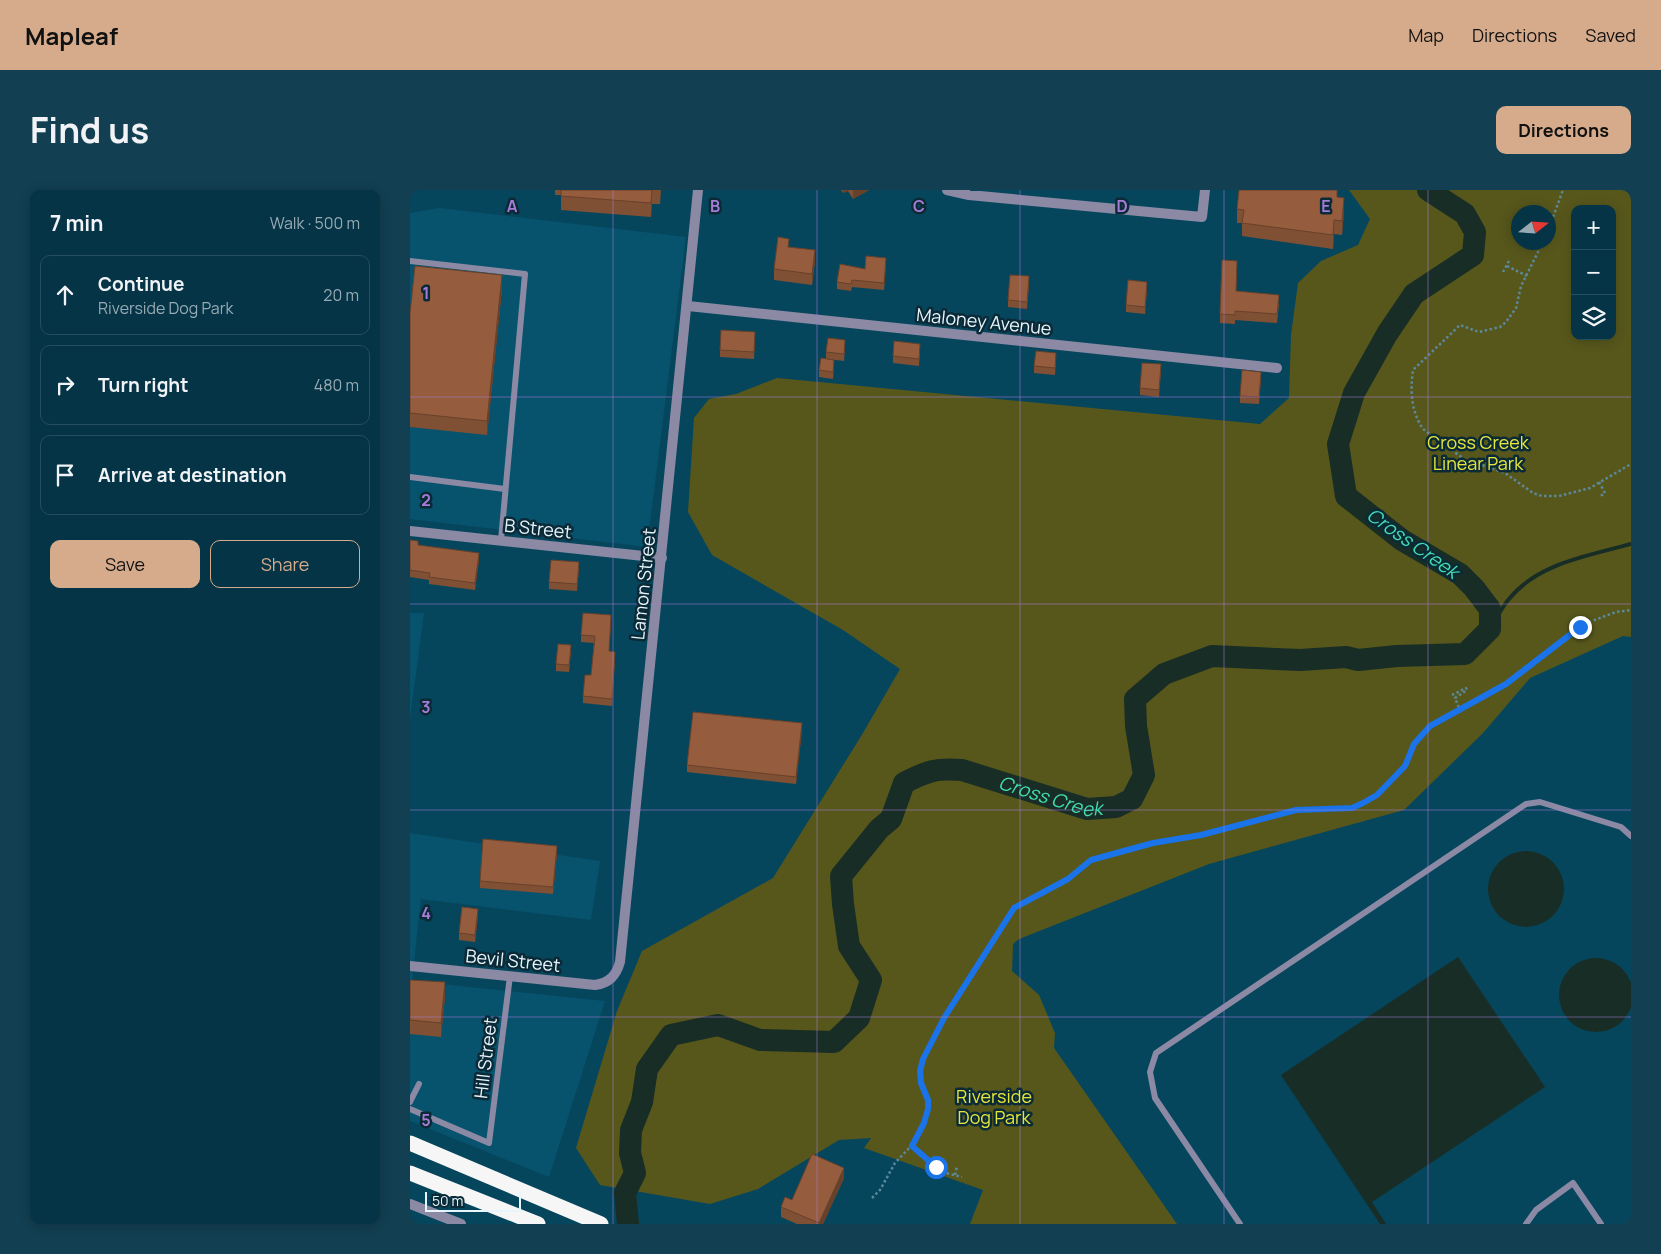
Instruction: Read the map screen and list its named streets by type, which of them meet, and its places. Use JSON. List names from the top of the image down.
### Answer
{
  "streets": {
    "street": [
      "Maloney Avenue",
      "B Street",
      "Lamon Street",
      "Bevil Street"
    ],
    "lane": ["Hill Street"]
  },
  "crossings": [
    ["Maloney Avenue", "Lamon Street"],
    ["B Street", "Lamon Street"],
    ["Lamon Street", "Bevil Street"],
    ["Bevil Street", "Hill Street"]
  ],
  "water": ["Cross Creek"],
  "parks": ["Cross Creek Linear Park", "Riverside Dog Park"],
  "scale_bar": "50 m",
  "north": "right",
  "page": {
    "header": "Mapleaf",
    "nav": ["Map", "Directions", "Saved"],
    "title": "Find us",
    "buttons": [
      "Directions",
      ["Save", "Share"]
    ],
    "heading": ["7 min", "Walk · 500 m"],
    "map_buttons": ["+", "−"],
    "list": [
      ["Continue", "Riverside Dog Park", "20 m"],
      ["Turn right", "480 m"],
      "Arrive at destination"
    ],
    "scale": "50 m"
  },
  "grid": {
    "columns": [
      "A",
      "B",
      "C",
      "D",
      "E"
    ],
    "rows": [
      "1",
      "2",
      "3",
      "4",
      "5"
    ]
  }
}
